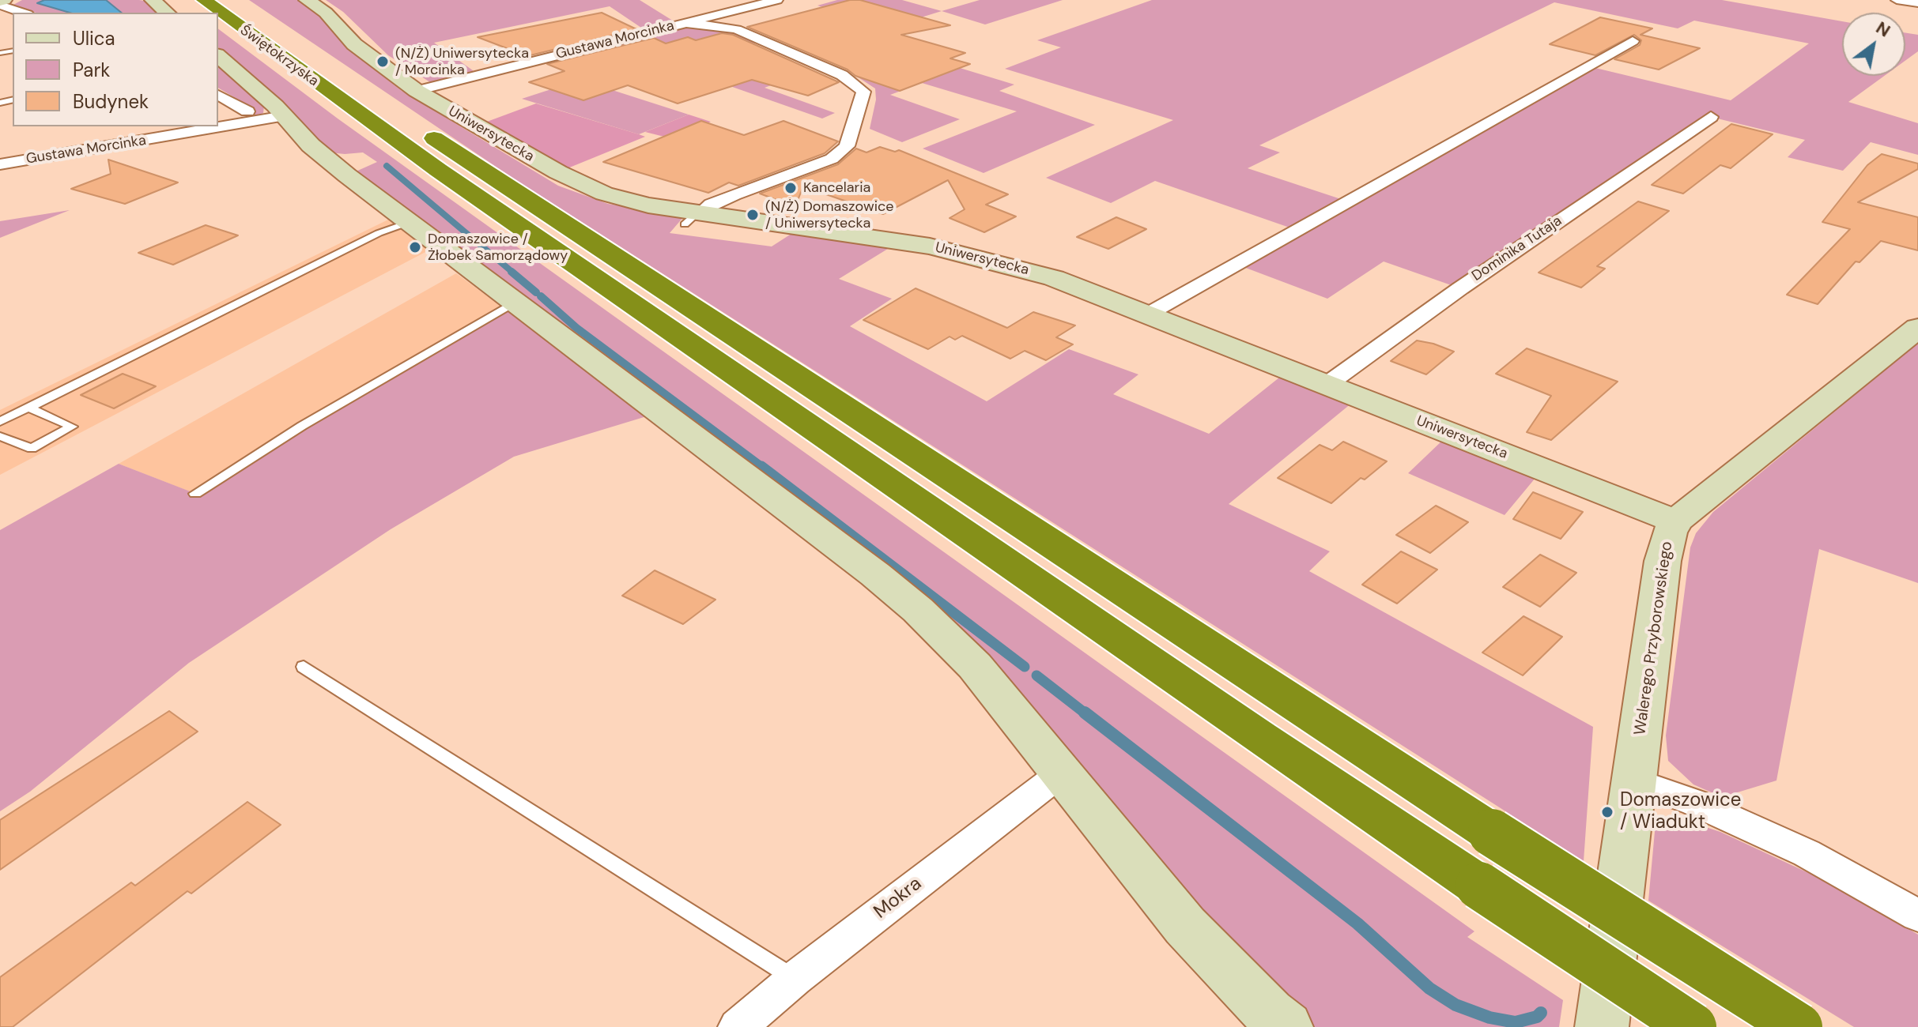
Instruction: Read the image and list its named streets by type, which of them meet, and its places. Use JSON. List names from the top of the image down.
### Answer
{
  "streets": {
    "highway": ["Świętokrzyska"],
    "street": [
      "Gustawa Morcinka",
      "Uniwersytecka",
      "Dominika Tutaja",
      "Walerego Przyborowskiego",
      "Mokra"
    ]
  },
  "crossings": [
    ["Gustawa Morcinka", "Uniwersytecka"],
    ["Uniwersytecka", "Dominika Tutaja"],
    ["Uniwersytecka", "Walerego Przyborowskiego"]
  ],
  "places": [
    "(N/Ż) Uniwersytecka / Morcinka",
    "Kancelaria",
    "(N/Ż) Domaszowice / Uniwersytecka",
    "Domaszowice / Żłobek Samorządowy",
    "Domaszowice / Wiadukt"
  ],
  "legend": ["Ulica", "Park", "Budynek"],
  "north": "top right"
}
